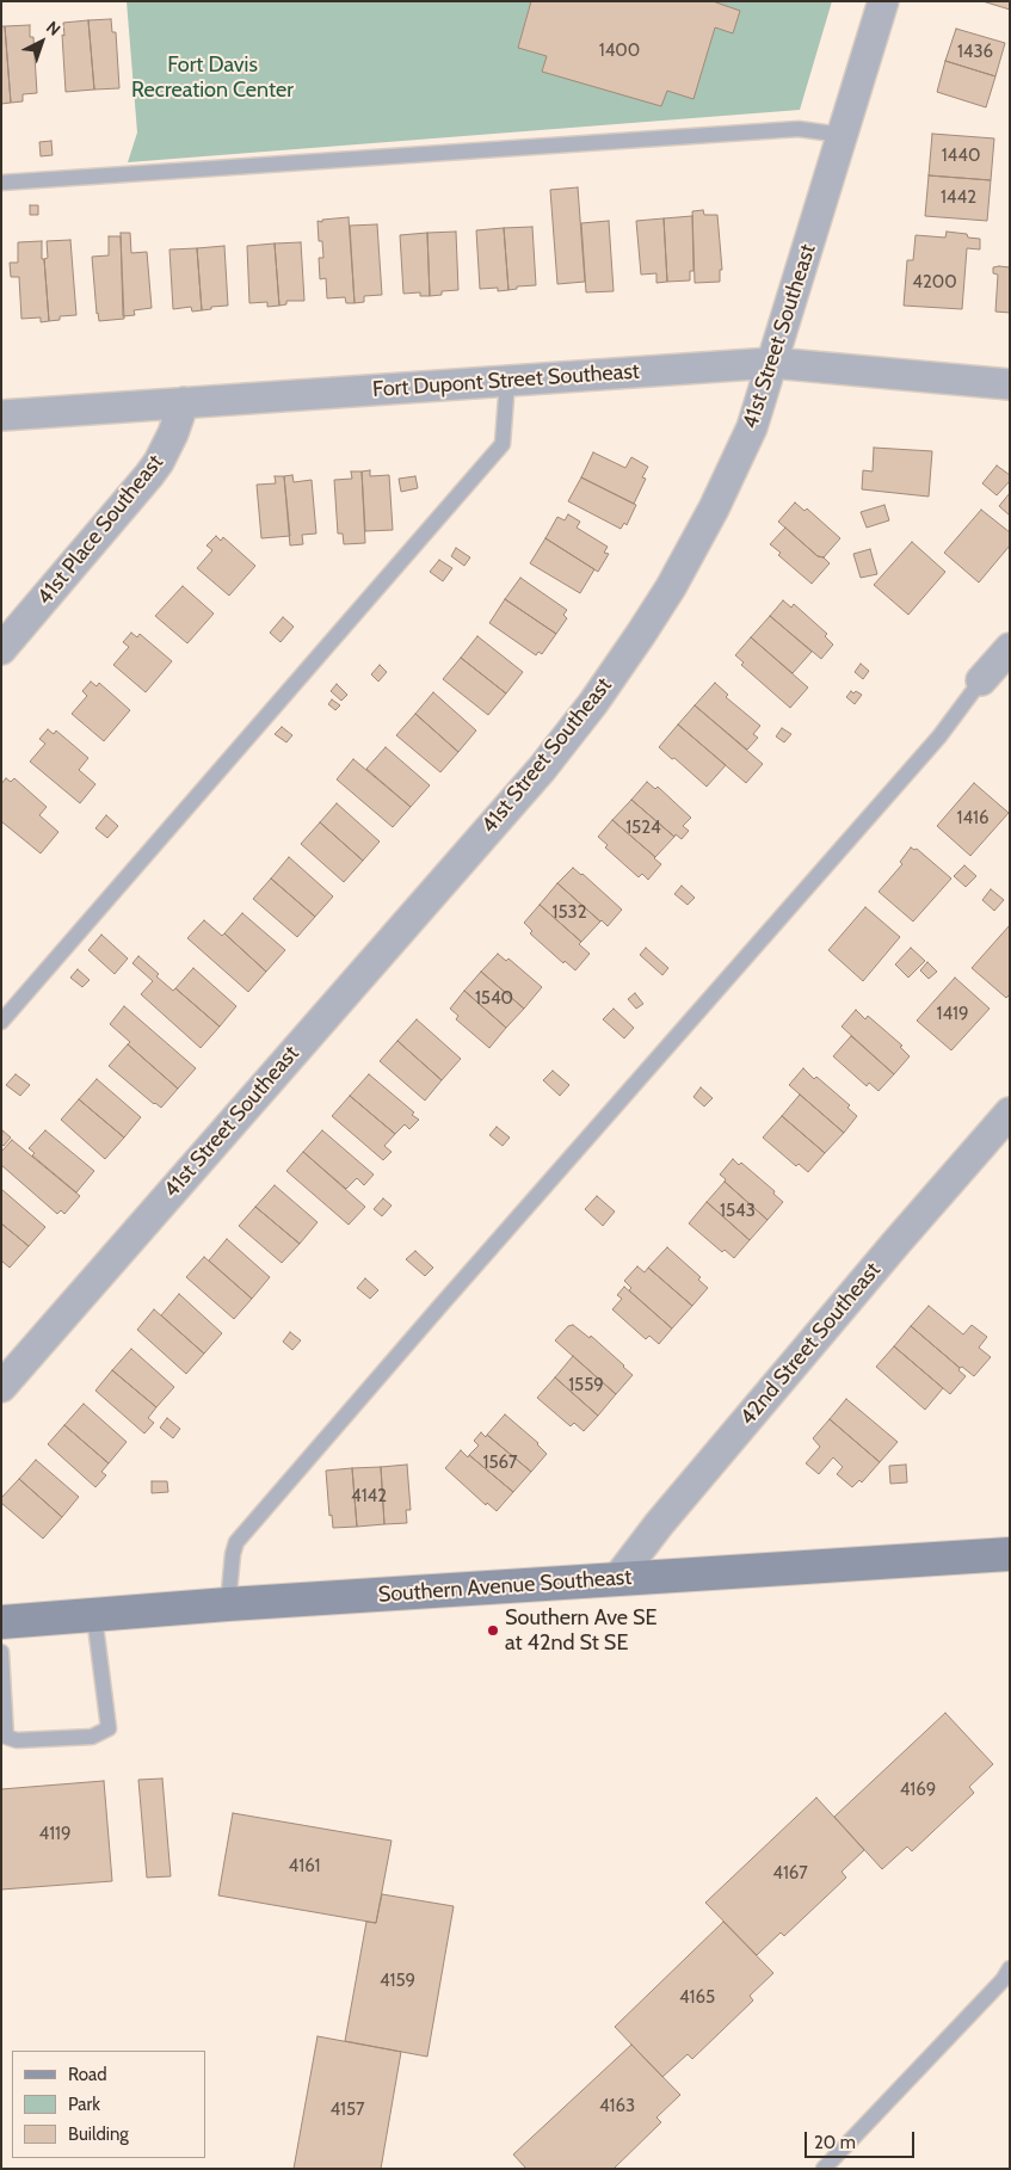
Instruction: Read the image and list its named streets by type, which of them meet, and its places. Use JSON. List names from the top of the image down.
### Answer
{
  "streets": {
    "main road": ["Southern Avenue Southeast"],
    "street": [
      "41st Street Southeast",
      "Fort Dupont Street Southeast",
      "41st Place Southeast",
      "42nd Street Southeast"
    ]
  },
  "crossings": [
    ["41st Street Southeast", "Fort Dupont Street Southeast"],
    ["Fort Dupont Street Southeast", "41st Place Southeast"],
    ["42nd Street Southeast", "Southern Avenue Southeast"]
  ],
  "parks": ["Fort Davis Recreation Center"],
  "places": ["Southern Ave SE at 42nd St SE"],
  "house_numbers": [
    "1400",
    "1436",
    "1440",
    "1442",
    "4200",
    "1416",
    "1524",
    "1532",
    "1540",
    "1419",
    "1543",
    "1559",
    "1567",
    "4142",
    "4169",
    "4119",
    "4161",
    "4167",
    "4159",
    "4165",
    "4163",
    "4157"
  ],
  "legend": ["Road", "Park", "Building"],
  "scale_bar": "20 m",
  "north": "top right"
}
